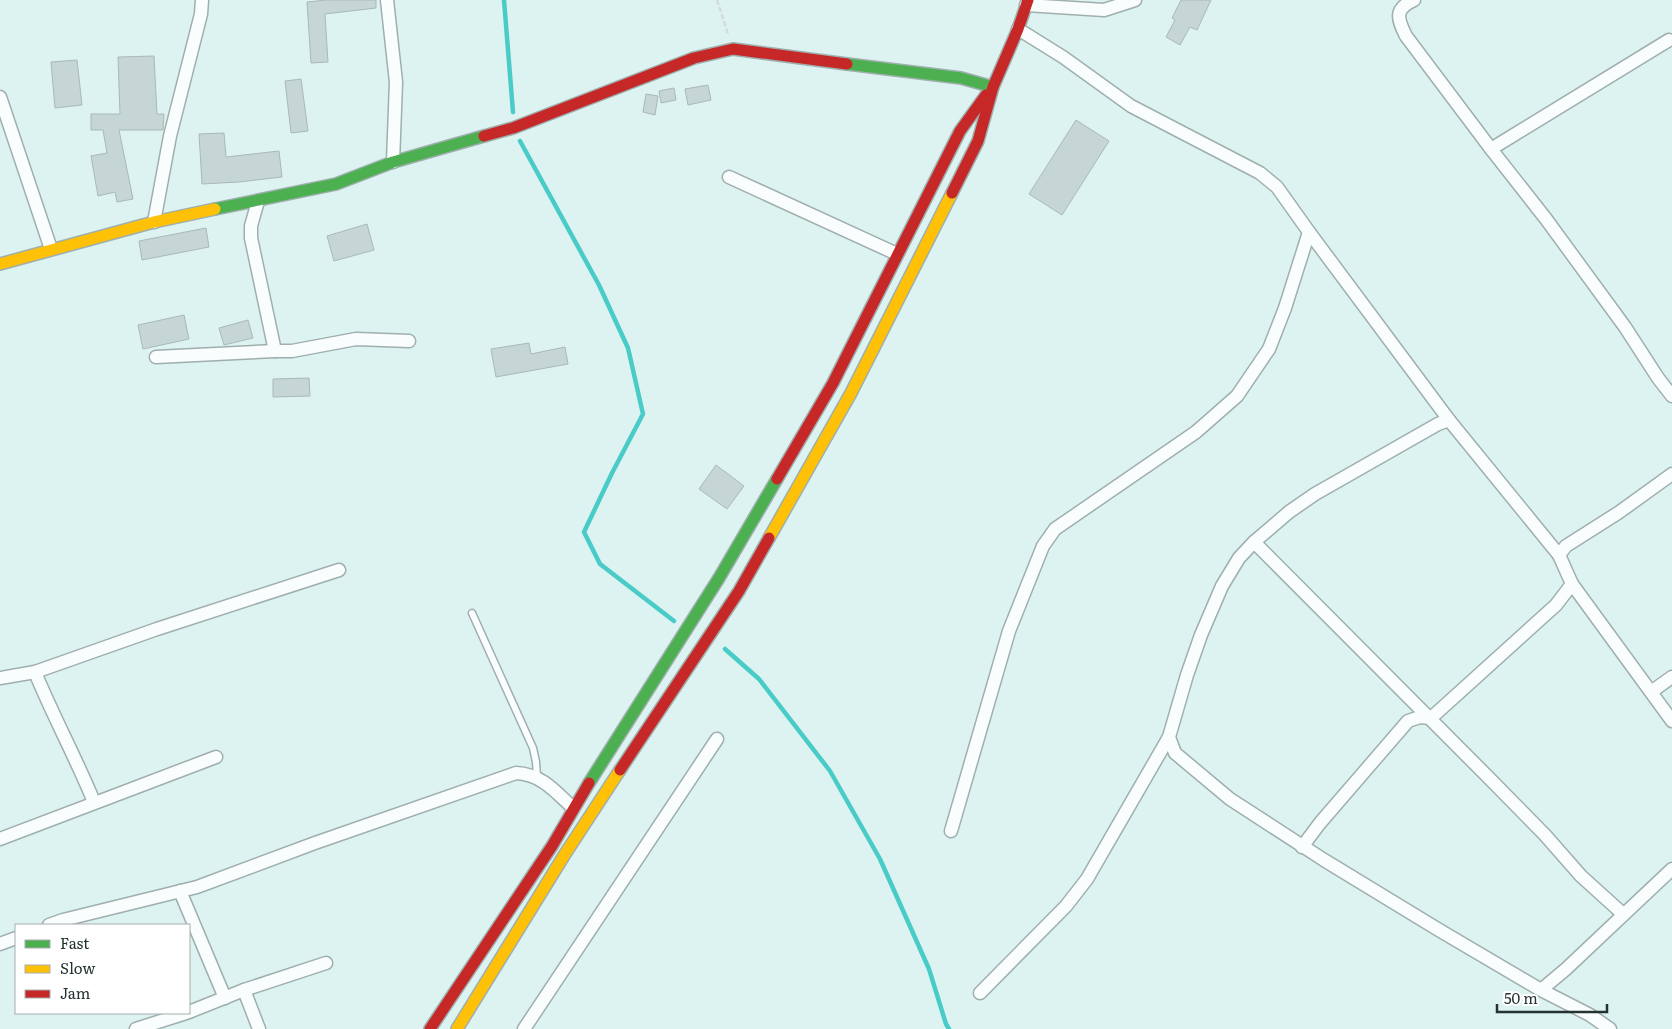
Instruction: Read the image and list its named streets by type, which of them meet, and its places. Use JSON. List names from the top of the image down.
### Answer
{
  "legend": ["Fast", "Slow", "Jam"],
  "scale_bar": "50 m"
}
